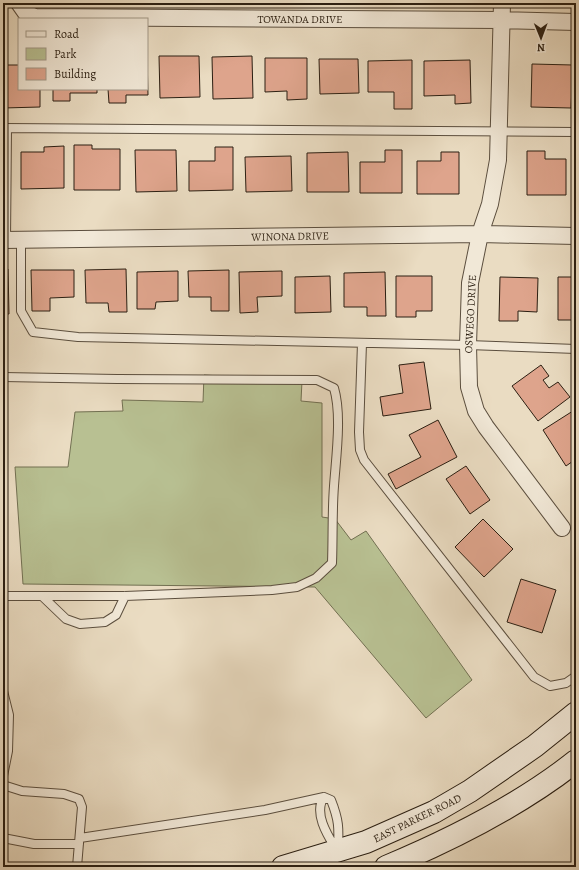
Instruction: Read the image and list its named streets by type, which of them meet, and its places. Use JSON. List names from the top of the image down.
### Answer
{
  "streets": {
    "main road": ["EAST PARKER ROAD"],
    "street": ["TOWANDA DRIVE", "WINONA DRIVE", "OSWEGO DRIVE"]
  },
  "crossings": [
    ["TOWANDA DRIVE", "OSWEGO DRIVE"],
    ["WINONA DRIVE", "OSWEGO DRIVE"]
  ],
  "legend": ["Road", "Park", "Building"],
  "north": "bottom"
}
